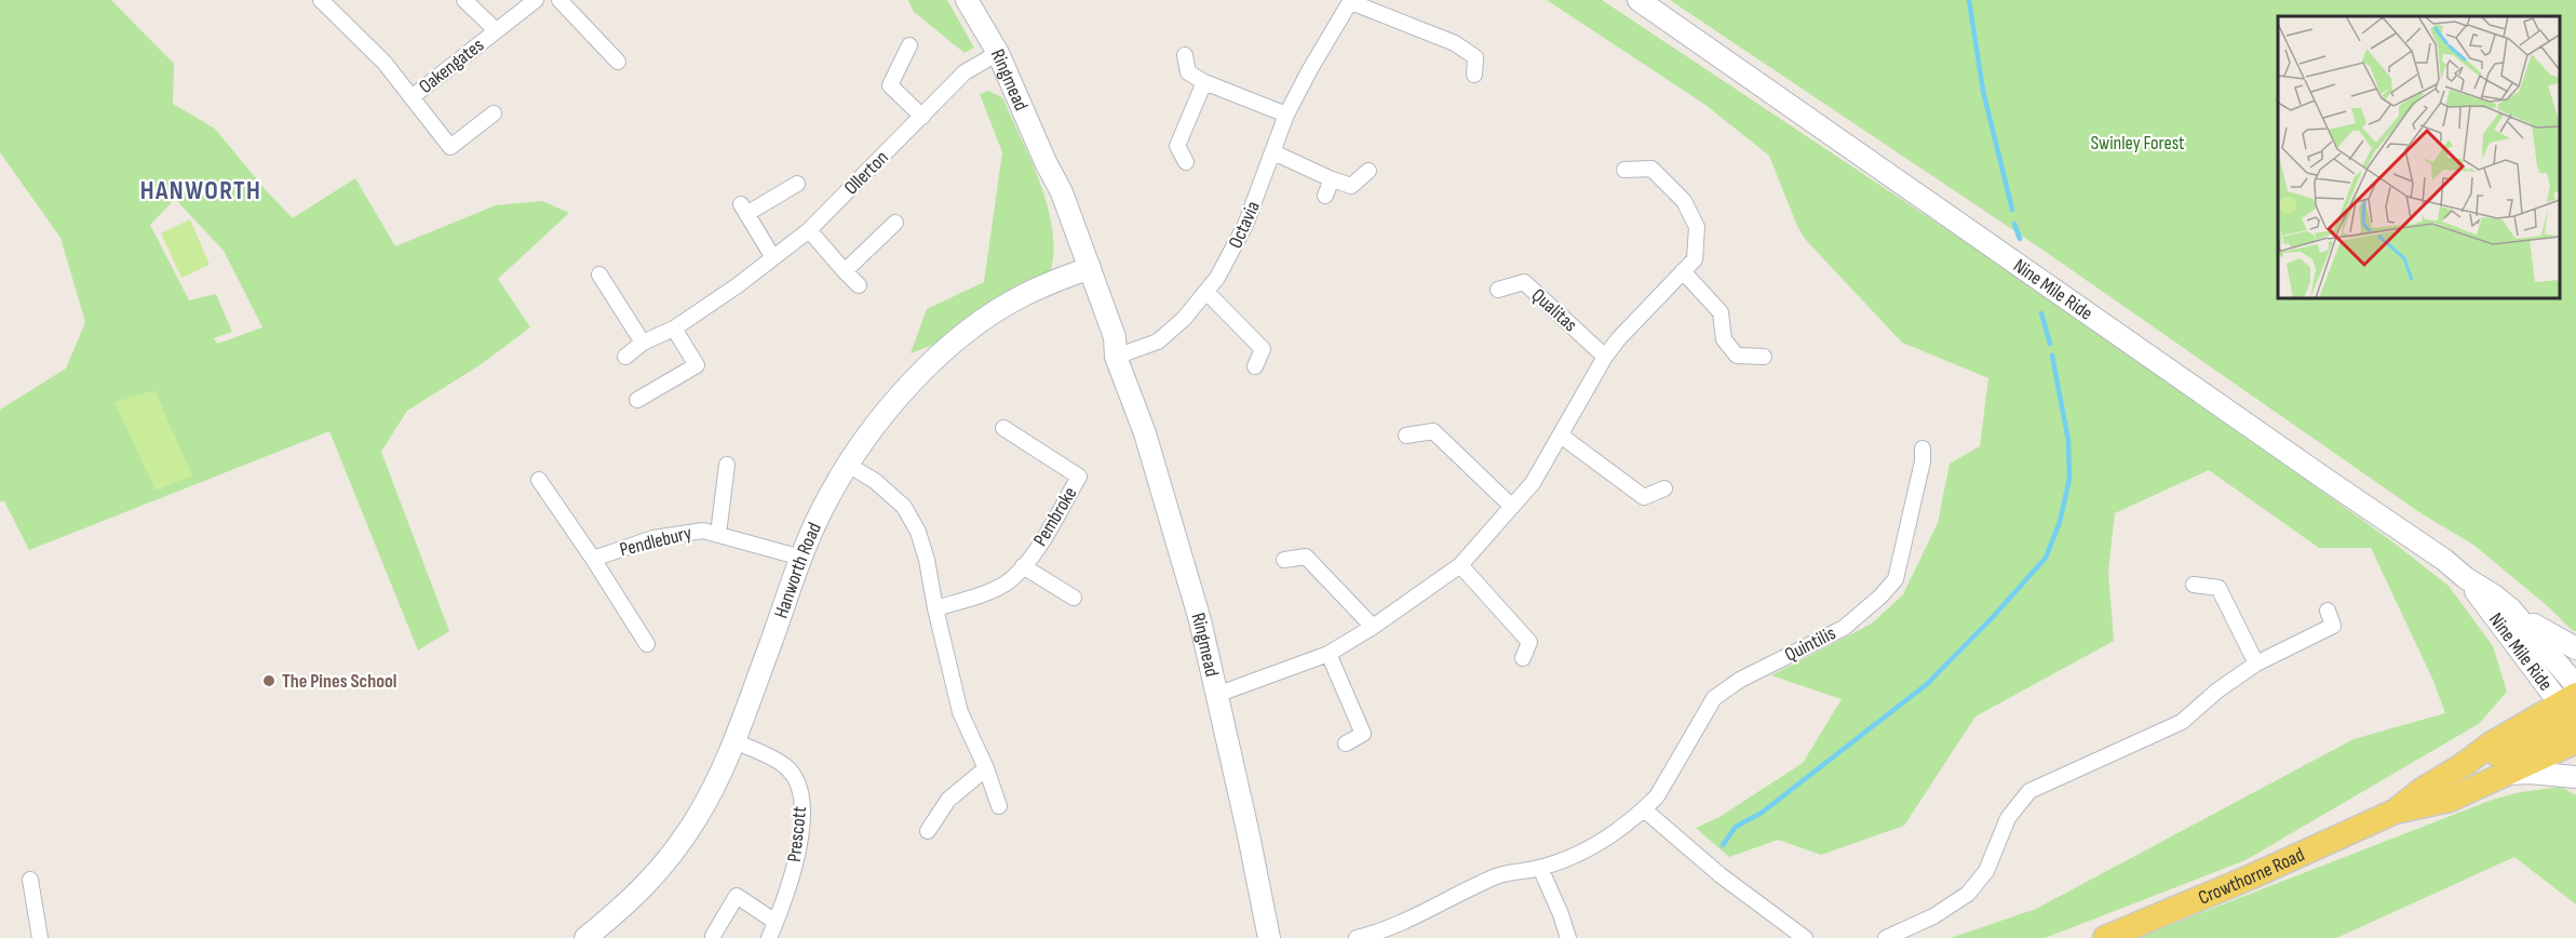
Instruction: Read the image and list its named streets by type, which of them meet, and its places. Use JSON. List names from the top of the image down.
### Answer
{
  "streets": {
    "main road": ["Crowthorne Road"],
    "street": [
      "Oakengates",
      "Ringmead",
      "Ollerton",
      "Octavia",
      "Nine Mile Ride",
      "Qualitas",
      "Pembroke",
      "Pendlebury",
      "Hanworth Road",
      "Quintilis",
      "Prescott"
    ]
  },
  "crossings": [
    ["Ringmead", "Ollerton"],
    ["Ringmead", "Octavia"],
    ["Ringmead", "Hanworth Road"],
    ["Nine Mile Ride", "Crowthorne Road"],
    ["Pendlebury", "Hanworth Road"],
    ["Hanworth Road", "Prescott"]
  ],
  "districts": ["HANWORTH"],
  "parks": ["Swinley Forest"],
  "places": ["The Pines School"]
}
